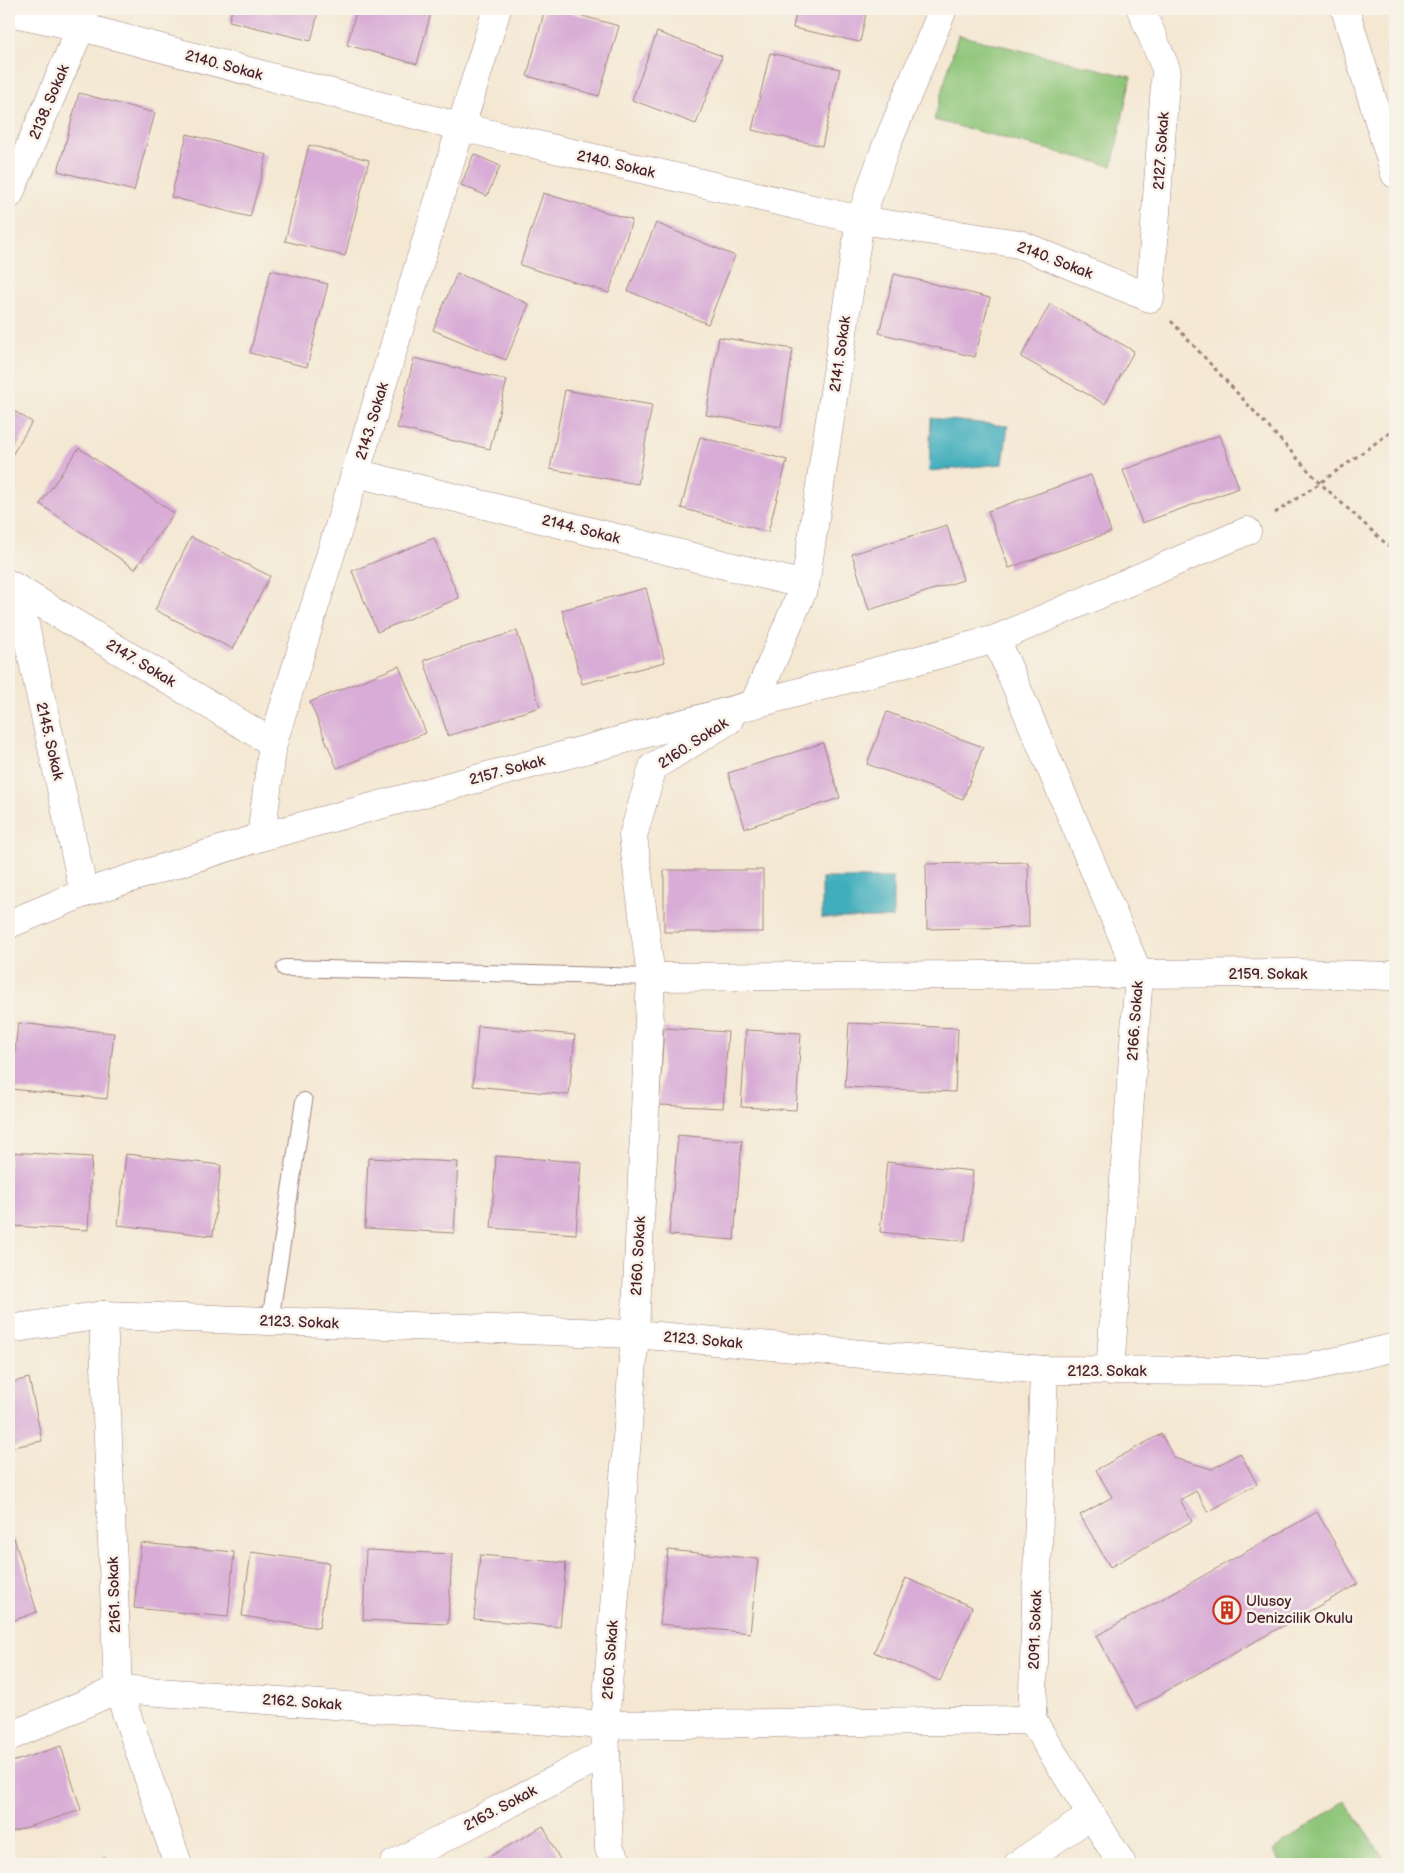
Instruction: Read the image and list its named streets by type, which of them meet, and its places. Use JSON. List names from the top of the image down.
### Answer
{
  "streets": {
    "street": [
      "2140. Sokak",
      "2138. Sokak",
      "2127. Sokak",
      "2141. Sokak",
      "2143. Sokak",
      "2144. Sokak",
      "2147. Sokak",
      "2145. Sokak",
      "2160. Sokak",
      "2157. Sokak",
      "2159. Sokak",
      "2166. Sokak",
      "2123. Sokak",
      "2161. Sokak",
      "2091. Sokak",
      "2162. Sokak",
      "2163. Sokak"
    ]
  },
  "crossings": [
    ["2140. Sokak", "2138. Sokak"],
    ["2140. Sokak", "2127. Sokak"],
    ["2140. Sokak", "2141. Sokak"],
    ["2140. Sokak", "2143. Sokak"],
    ["2141. Sokak", "2144. Sokak"],
    ["2141. Sokak", "2160. Sokak"],
    ["2141. Sokak", "2157. Sokak"],
    ["2143. Sokak", "2144. Sokak"],
    ["2143. Sokak", "2147. Sokak"],
    ["2143. Sokak", "2157. Sokak"],
    ["2147. Sokak", "2145. Sokak"],
    ["2145. Sokak", "2157. Sokak"],
    ["2160. Sokak", "2157. Sokak"],
    ["2160. Sokak", "2159. Sokak"],
    ["2160. Sokak", "2123. Sokak"],
    ["2160. Sokak", "2162. Sokak"],
    ["2160. Sokak", "2163. Sokak"],
    ["2157. Sokak", "2166. Sokak"],
    ["2159. Sokak", "2166. Sokak"],
    ["2166. Sokak", "2123. Sokak"],
    ["2123. Sokak", "2161. Sokak"],
    ["2123. Sokak", "2091. Sokak"],
    ["2161. Sokak", "2162. Sokak"],
    ["2091. Sokak", "2162. Sokak"]
  ],
  "places": {
    "building": ["Ulusoy Denizcilik Okulu"]
  }
}
